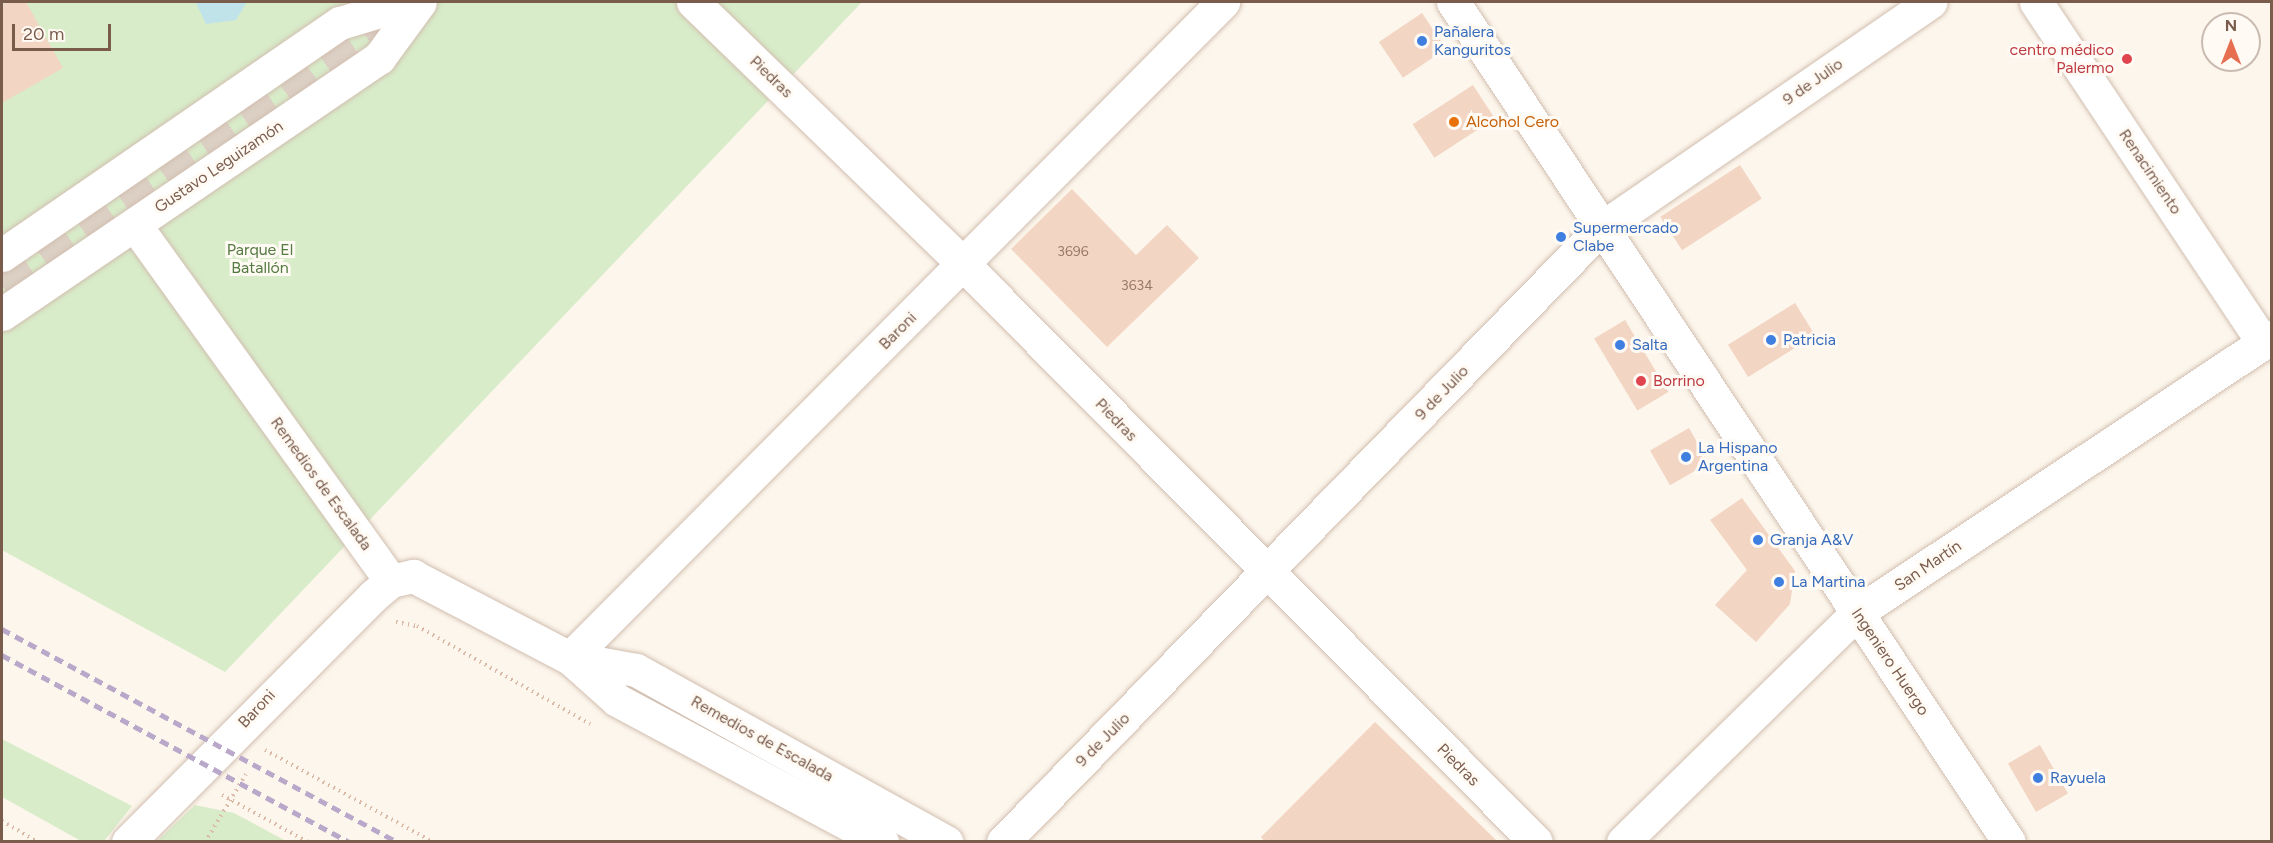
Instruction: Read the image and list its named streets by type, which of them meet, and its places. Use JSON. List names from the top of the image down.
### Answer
{
  "streets": {
    "street": [
      "Piedras",
      "9 de Julio",
      "Gustavo Leguizamón",
      "Renacimiento",
      "Baroni",
      "Remedios de Escalada",
      "San Martín",
      "Ingeniero Huergo"
    ]
  },
  "crossings": [
    ["Piedras", "9 de Julio"],
    ["Piedras", "Baroni"],
    ["9 de Julio", "Ingeniero Huergo"],
    ["Gustavo Leguizamón", "Remedios de Escalada"],
    ["Renacimiento", "San Martín"],
    ["Baroni", "Remedios de Escalada"],
    ["San Martín", "Ingeniero Huergo"]
  ],
  "parks": ["Parque El Batallón"],
  "places": [
    "Pañalera Kanguritos",
    "centro médico Palermo",
    "Alcohol Cero",
    "Supermercado Clabe",
    "Patricia",
    "Salta",
    "Borrino",
    "La Hispano Argentina",
    "Granja A&V",
    "La Martina",
    "Rayuela"
  ],
  "house_numbers": ["3696", "3634"],
  "scale_bar": "20 m",
  "north": "top"
}
